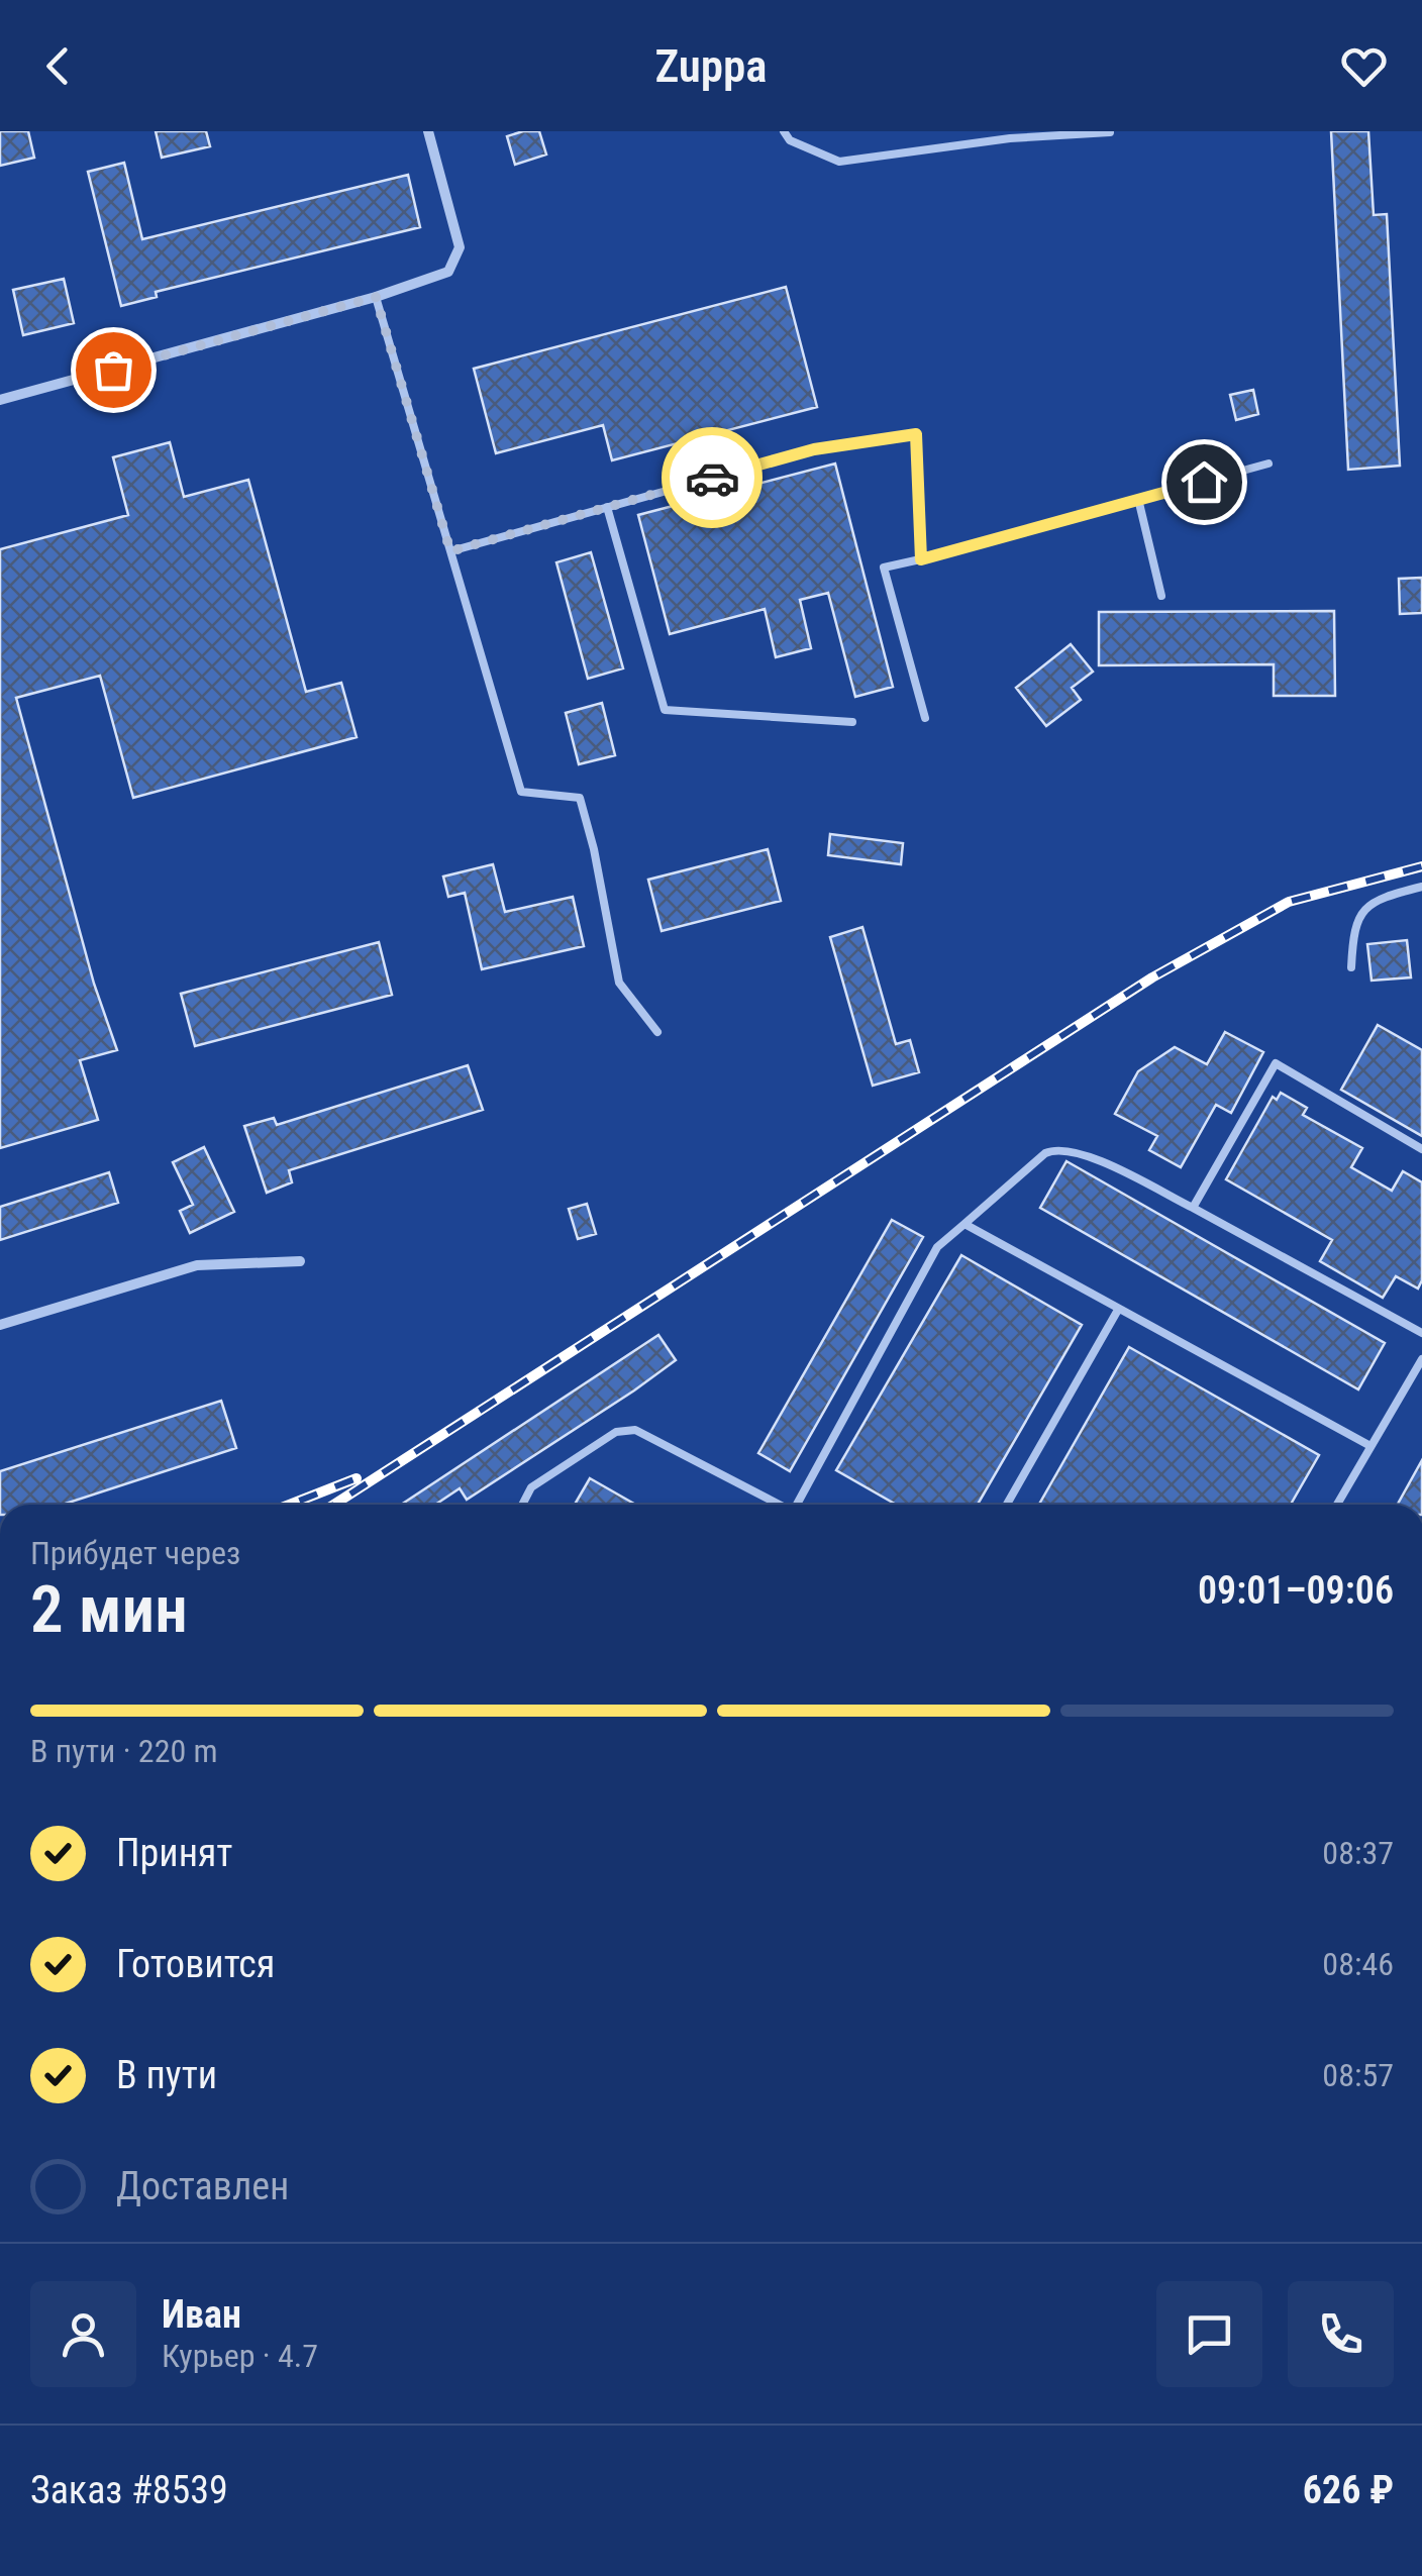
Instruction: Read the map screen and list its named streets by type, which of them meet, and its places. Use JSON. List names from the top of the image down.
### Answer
{
  "page": {
    "header": "Zuppa",
    "heading": ["2 мин", "Прибудет через", "09:01–09:06"],
    "panel": [
      "Иван",
      "Курьер · 4.7",
      "Заказ #8539",
      "626 ₽"
    ],
    "bar": "В пути · 220 m",
    "list": [
      ["Принят", "08:37"],
      ["Готовится", "08:46"],
      ["В пути", "08:57"],
      "Доставлен"
    ]
  }
}
